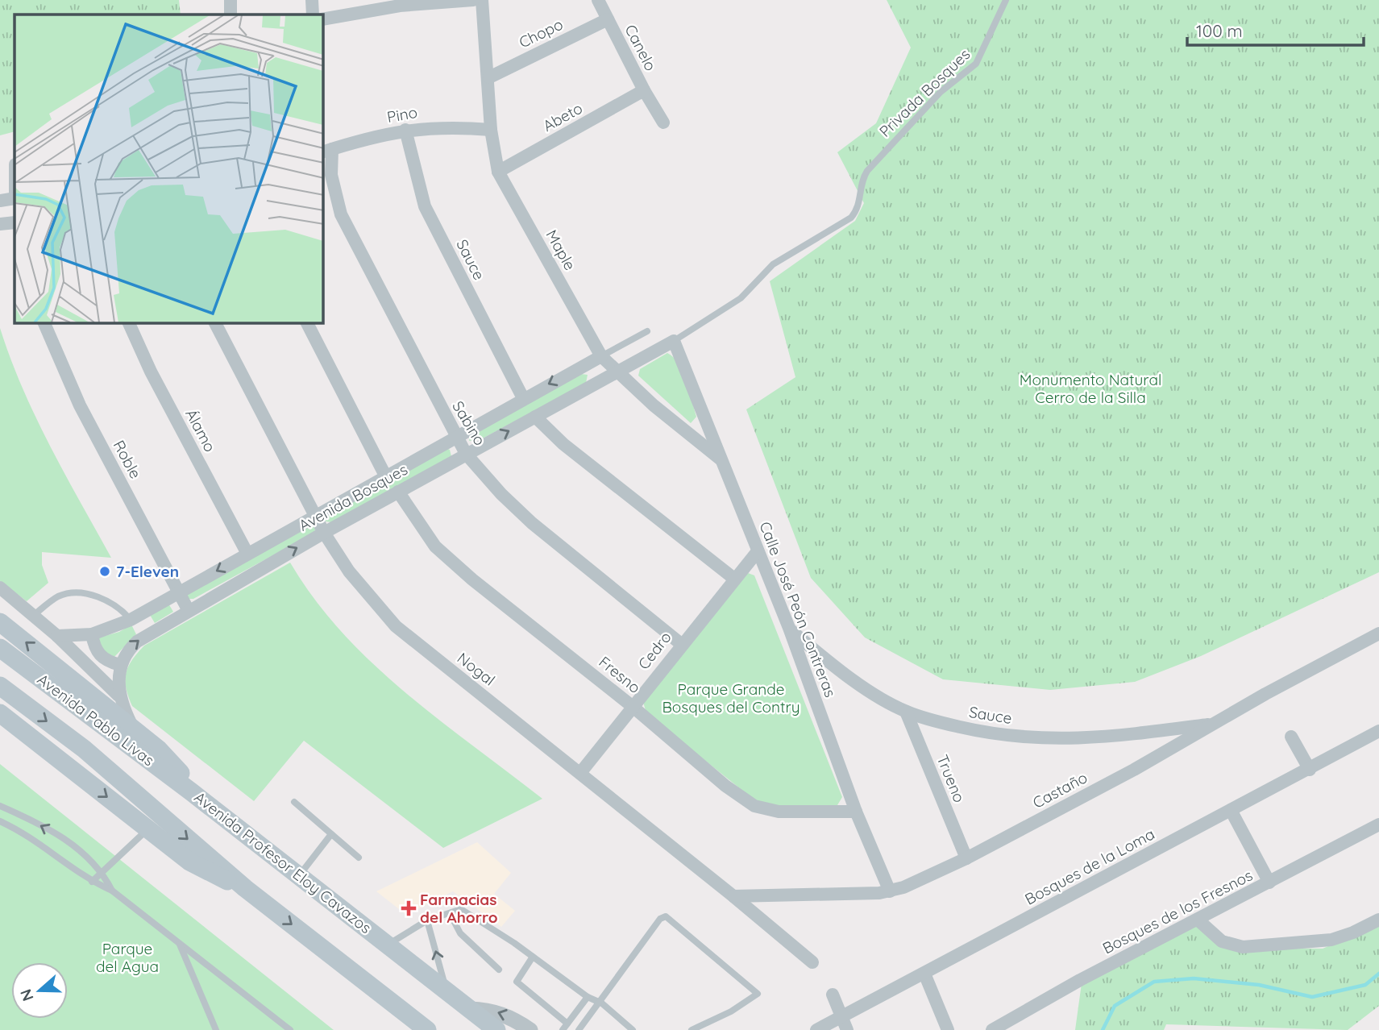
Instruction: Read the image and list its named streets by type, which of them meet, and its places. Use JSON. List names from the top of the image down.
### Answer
{
  "streets": {
    "main road": ["Avenida Pablo Livas", "Avenida Profesor Eloy Cavazos"],
    "street": [
      "Chopo",
      "Canelo",
      "Pino",
      "Abeto",
      "Maple",
      "Sauce",
      "Sabino",
      "Álamo",
      "Roble",
      "Avenida Bosques",
      "Calle José Peón Contreras",
      "Cedro",
      "Nogal",
      "Fresno",
      "Trueno",
      "Castaño",
      "Bosques de la Loma",
      "Bosques de los Fresnos"
    ],
    "lane": ["Privada Bosques"]
  },
  "crossings": [
    ["Chopo", "Canelo"],
    ["Chopo", "Maple"],
    ["Canelo", "Abeto"],
    ["Privada Bosques", "Avenida Bosques"],
    ["Privada Bosques", "Calle José Peón Contreras"],
    ["Pino", "Maple"],
    ["Pino", "Sauce"],
    ["Pino", "Sabino"],
    ["Abeto", "Maple"],
    ["Maple", "Avenida Bosques"],
    ["Maple", "Calle José Peón Contreras"],
    ["Sauce", "Avenida Bosques"],
    ["Sauce", "Calle José Peón Contreras"],
    ["Sauce", "Trueno"],
    ["Sauce", "Castaño"],
    ["Sabino", "Avenida Bosques"],
    ["Sabino", "Cedro"],
    ["Álamo", "Avenida Bosques"],
    ["Roble", "Avenida Bosques"],
    ["Avenida Bosques", "Calle José Peón Contreras"],
    ["Avenida Bosques", "Nogal"],
    ["Avenida Bosques", "Fresno"],
    ["Calle José Peón Contreras", "Cedro"],
    ["Calle José Peón Contreras", "Fresno"],
    ["Calle José Peón Contreras", "Castaño"],
    ["Cedro", "Nogal"],
    ["Cedro", "Fresno"],
    ["Nogal", "Castaño"],
    ["Avenida Pablo Livas", "Avenida Profesor Eloy Cavazos"],
    ["Trueno", "Castaño"]
  ],
  "parks": ["Monumento Natural Cerro de la Silla", "Parque Grande Bosques del Contry", "Parque del Agua"],
  "places": {
    "other": ["7-Eleven"],
    "health": ["Farmacias del Ahorro"]
  },
  "scale_bar": "100 m",
  "north": "left"
}
